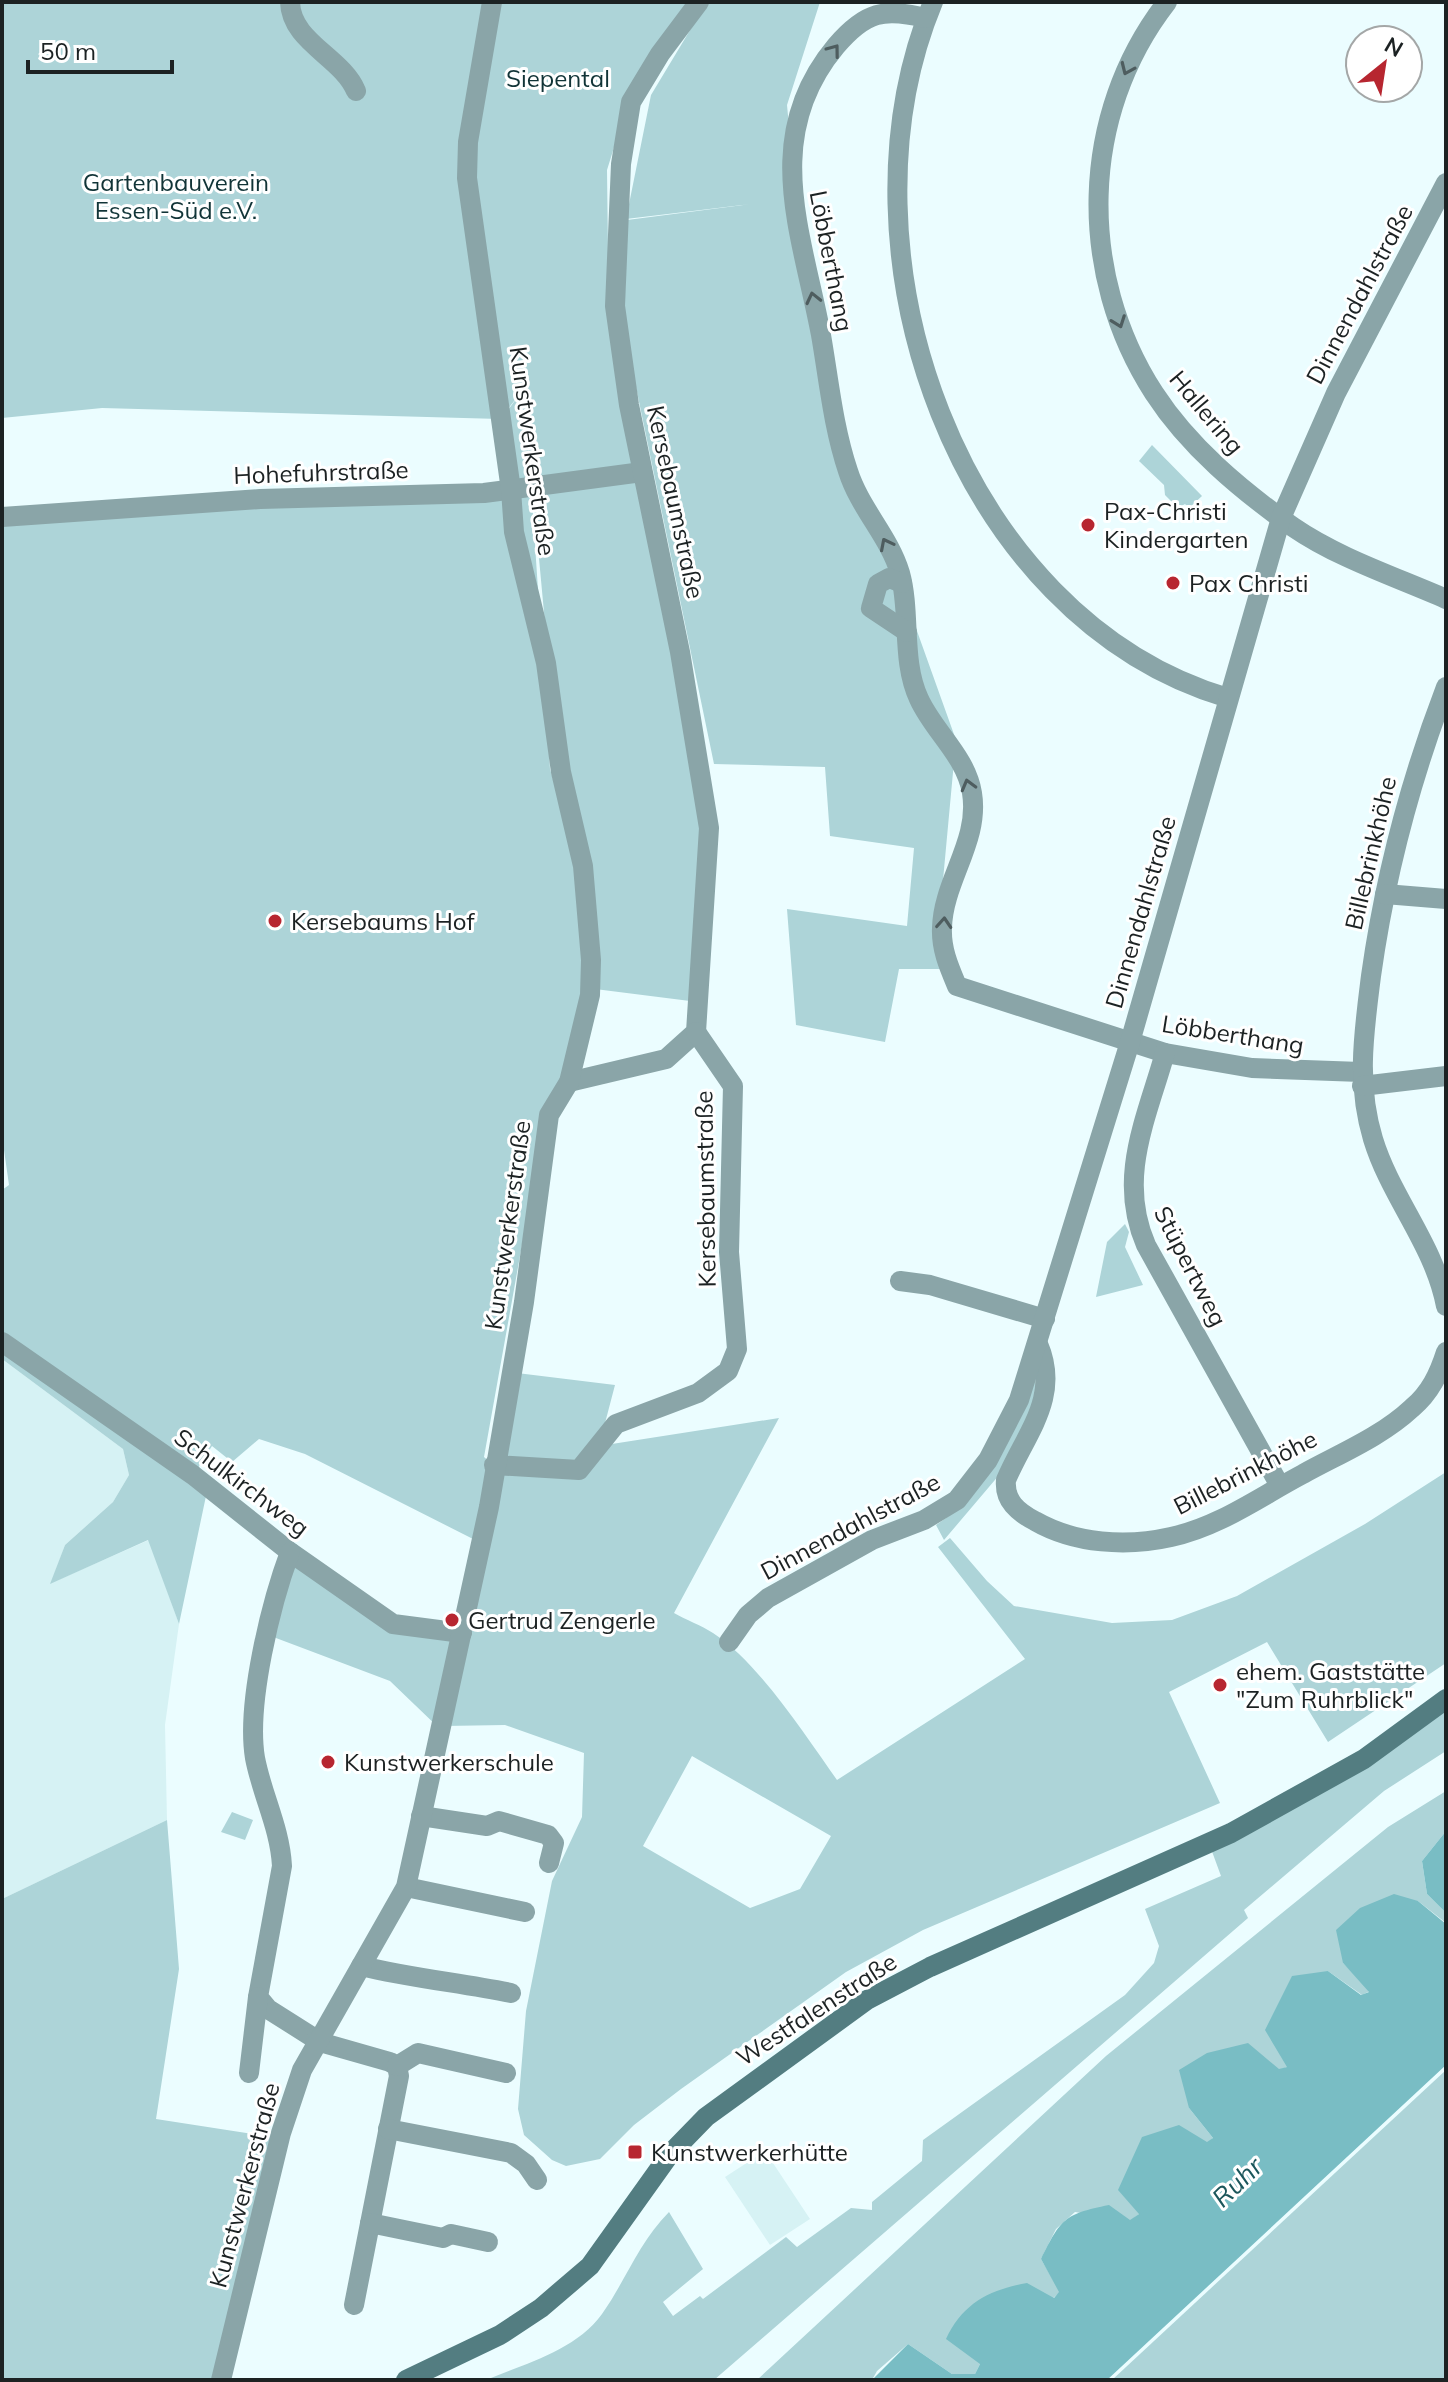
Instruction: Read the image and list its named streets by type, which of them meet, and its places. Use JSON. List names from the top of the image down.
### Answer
{
  "streets": {
    "main road": ["Westfalenstraße"],
    "street": [
      "Löbberthang",
      "Dinnendahlstraße",
      "Hallering",
      "Kunstwerkerstraße",
      "Hohefuhrstraße",
      "Kersebaumstraße",
      "Billebrinkhöhe",
      "Stüpertweg",
      "Schulkirchweg"
    ]
  },
  "crossings": [
    ["Löbberthang", "Dinnendahlstraße"],
    ["Löbberthang", "Billebrinkhöhe"],
    ["Löbberthang", "Stüpertweg"],
    ["Dinnendahlstraße", "Hallering"],
    ["Dinnendahlstraße", "Billebrinkhöhe"],
    ["Kunstwerkerstraße", "Hohefuhrstraße"],
    ["Kunstwerkerstraße", "Kersebaumstraße"],
    ["Kunstwerkerstraße", "Schulkirchweg"],
    ["Hohefuhrstraße", "Kersebaumstraße"],
    ["Billebrinkhöhe", "Stüpertweg"]
  ],
  "one_way": ["Löbberthang", "Hallering"],
  "water": ["Ruhr"],
  "parks": ["Siepental", "Gartenbauverein Essen-Süd e.V."],
  "places": {
    "other": [
      "Pax-Christi Kindergarten",
      "Pax Christi",
      "Kersebaums Hof",
      "Gertrud Zengerle",
      "ehem. Gaststätte \"Zum Ruhrblick\"",
      "Kunstwerkerschule"
    ],
    "transit": ["Kunstwerkerhütte"]
  },
  "scale_bar": "50 m",
  "north": "top right"
}
